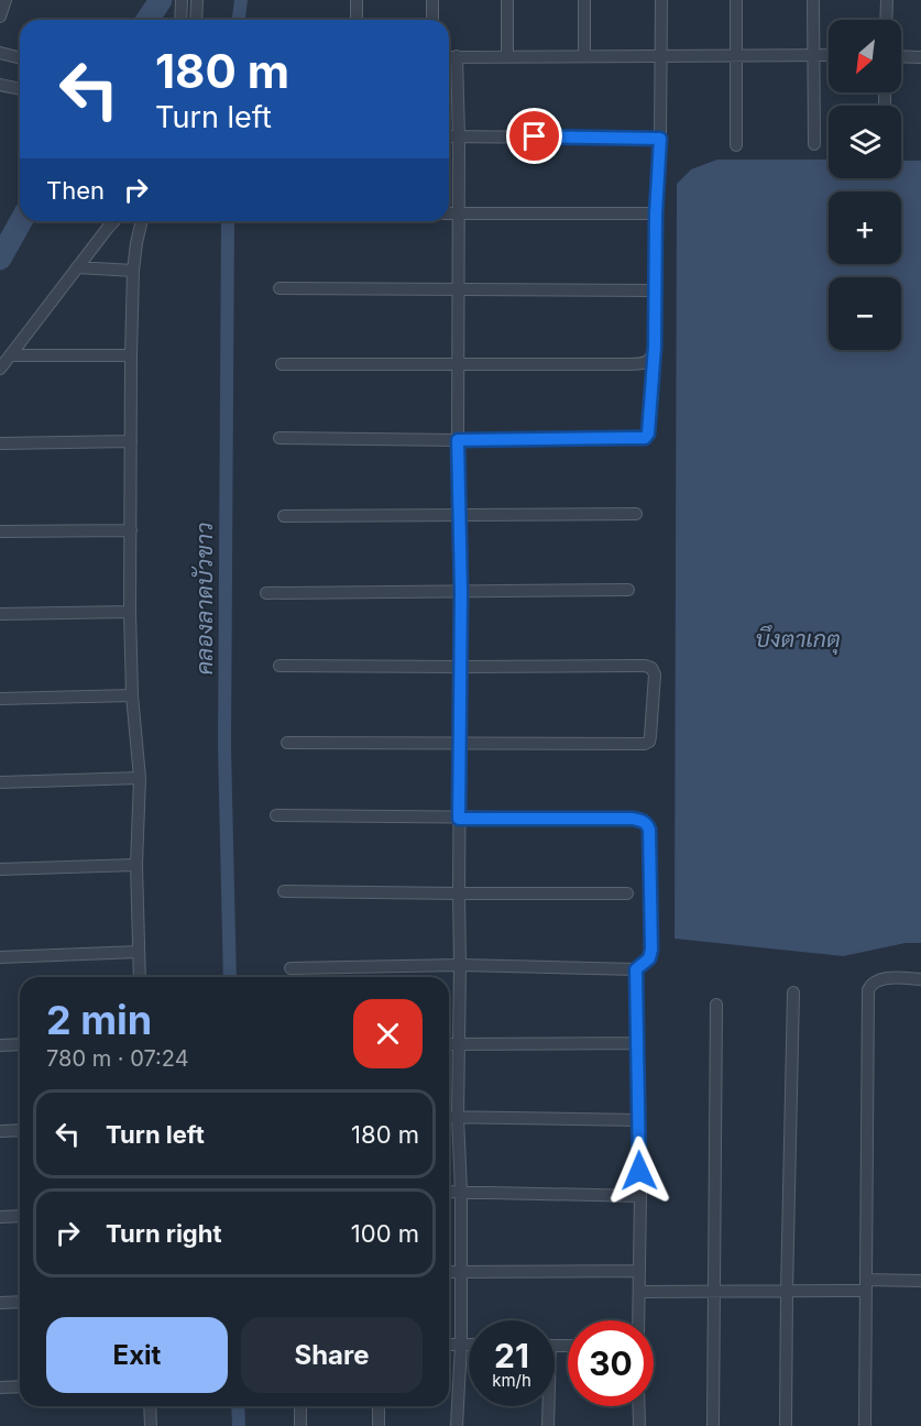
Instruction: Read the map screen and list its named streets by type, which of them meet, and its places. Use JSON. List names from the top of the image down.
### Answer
{
  "water": ["คลองลาดบัวขาว", "บึงตาเกตุ"],
  "north": "bottom left",
  "page": {
    "map_buttons": ["+", "−"],
    "turn": ["180 m", "Turn left"],
    "then": "Then",
    "heading": ["2 min", "780 m · 07:24"],
    "list": [
      {
        "name": "Turn left",
        "value": "180 m"
      },
      {
        "name": "Turn right",
        "value": "100 m"
      }
    ],
    "buttons": ["Exit", "Share"],
    "speed": "21 km/h",
    "limit": "30"
  }
}
